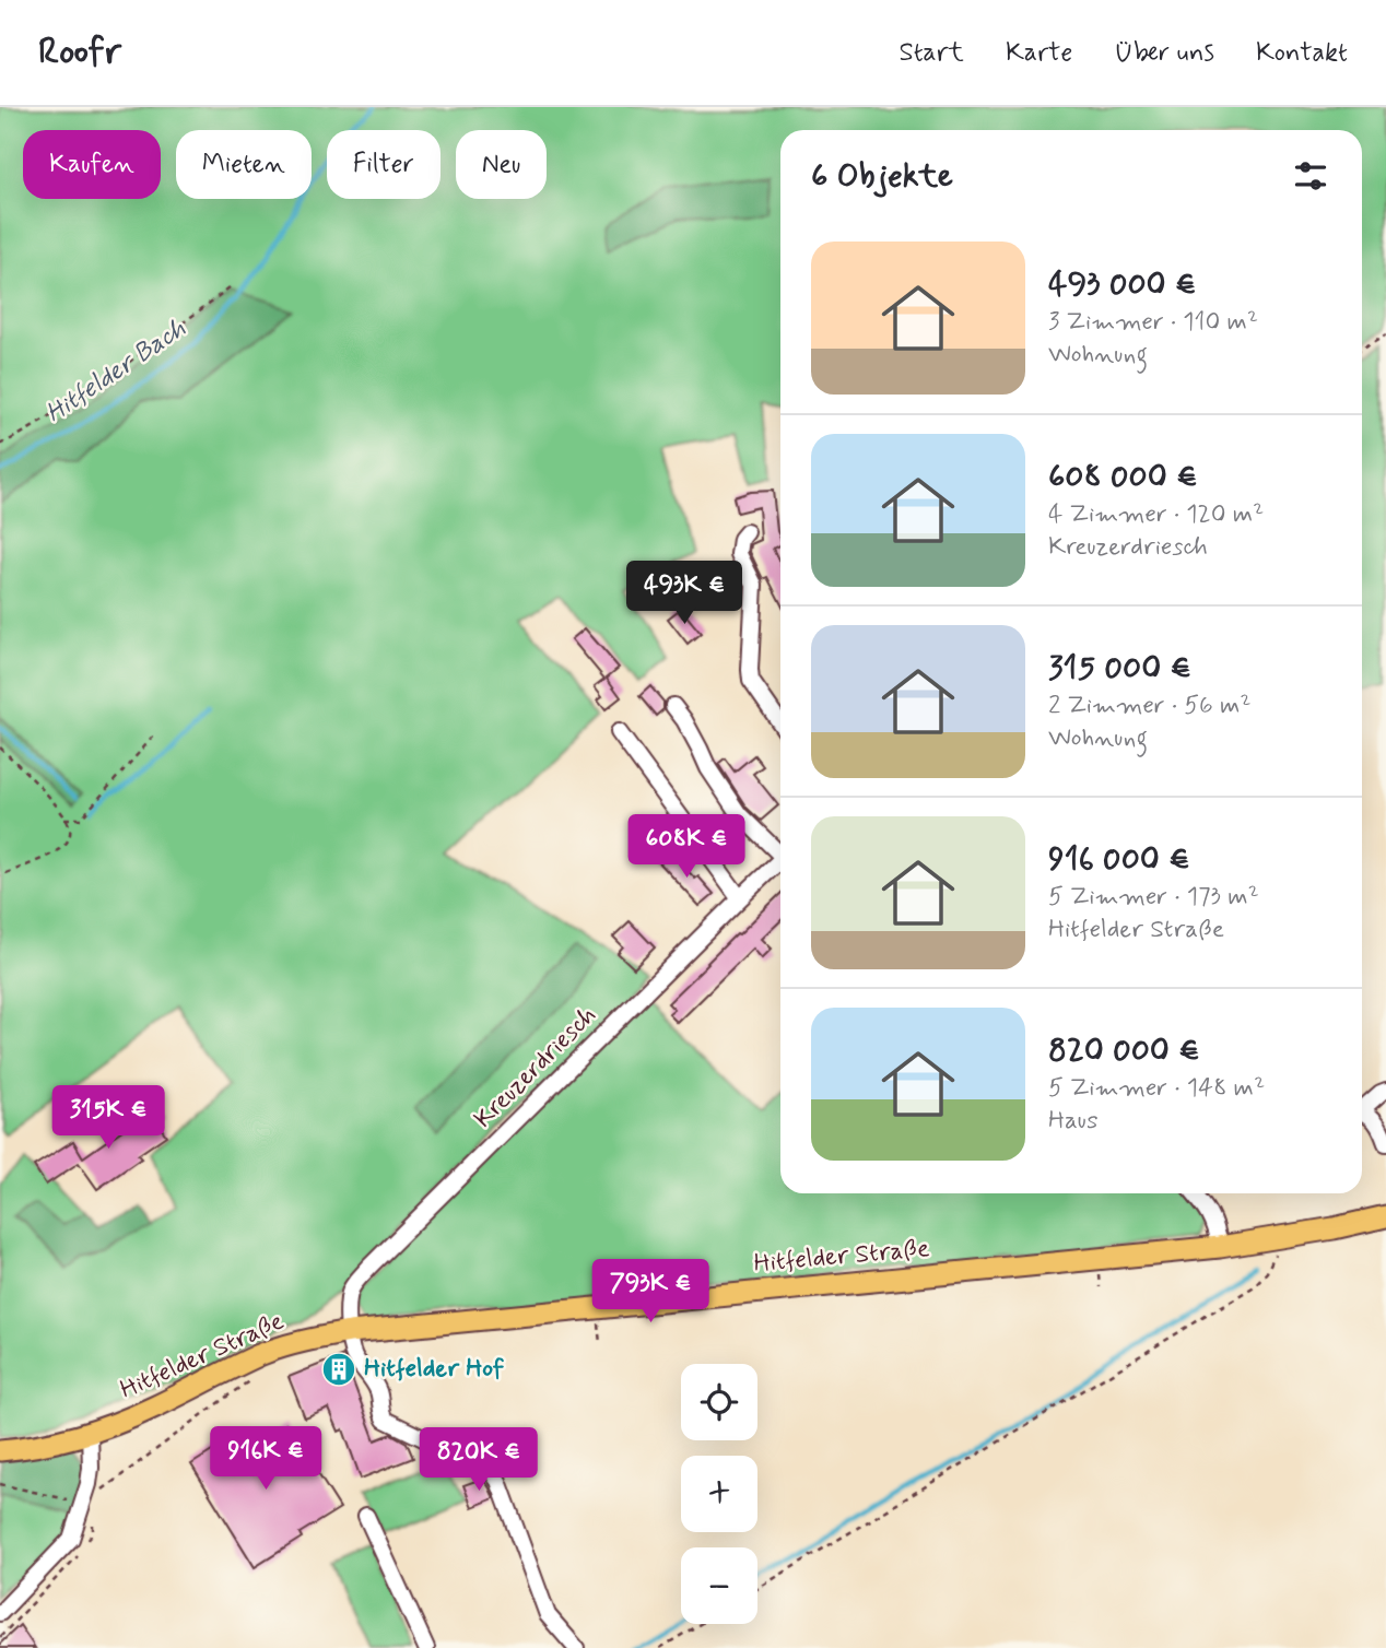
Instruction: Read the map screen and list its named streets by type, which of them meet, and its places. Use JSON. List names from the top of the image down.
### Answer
{
  "streets": {
    "main road": ["Hitfelder Straße"],
    "street": ["Kreuzerdriesch"]
  },
  "crossings": [
    ["Kreuzerdriesch", "Hitfelder Straße"]
  ],
  "water": ["Hitfelder Bach"],
  "places": {
    "building": ["Hitfelder Hof"]
  },
  "page": {
    "header": "Roofr",
    "nav": [
      "Start",
      "Karte",
      "Über uns",
      "Kontakt"
    ],
    "chip": [
      "Kaufen",
      "Mieten",
      "Filter",
      "Neu"
    ],
    "heading": "6 Objekte",
    "list": [
      {
        "name": "493 000 €",
        "note": "3 Zimmer · 110 m² · Wohnung"
      },
      {
        "name": "608 000 €",
        "note": "4 Zimmer · 120 m² · Kreuzerdriesch"
      },
      {
        "name": "315 000 €",
        "note": "2 Zimmer · 56 m² · Wohnung"
      },
      {
        "name": "916 000 €",
        "note": "5 Zimmer · 173 m² · Hitfelder Straße"
      },
      {
        "name": "820 000 €",
        "note": "5 Zimmer · 148 m² · Haus"
      }
    ],
    "price": [
      "493K €",
      "608K €",
      "315K €",
      "793K €",
      "916K €",
      "820K €"
    ],
    "map_buttons": ["+", "−"]
  }
}
